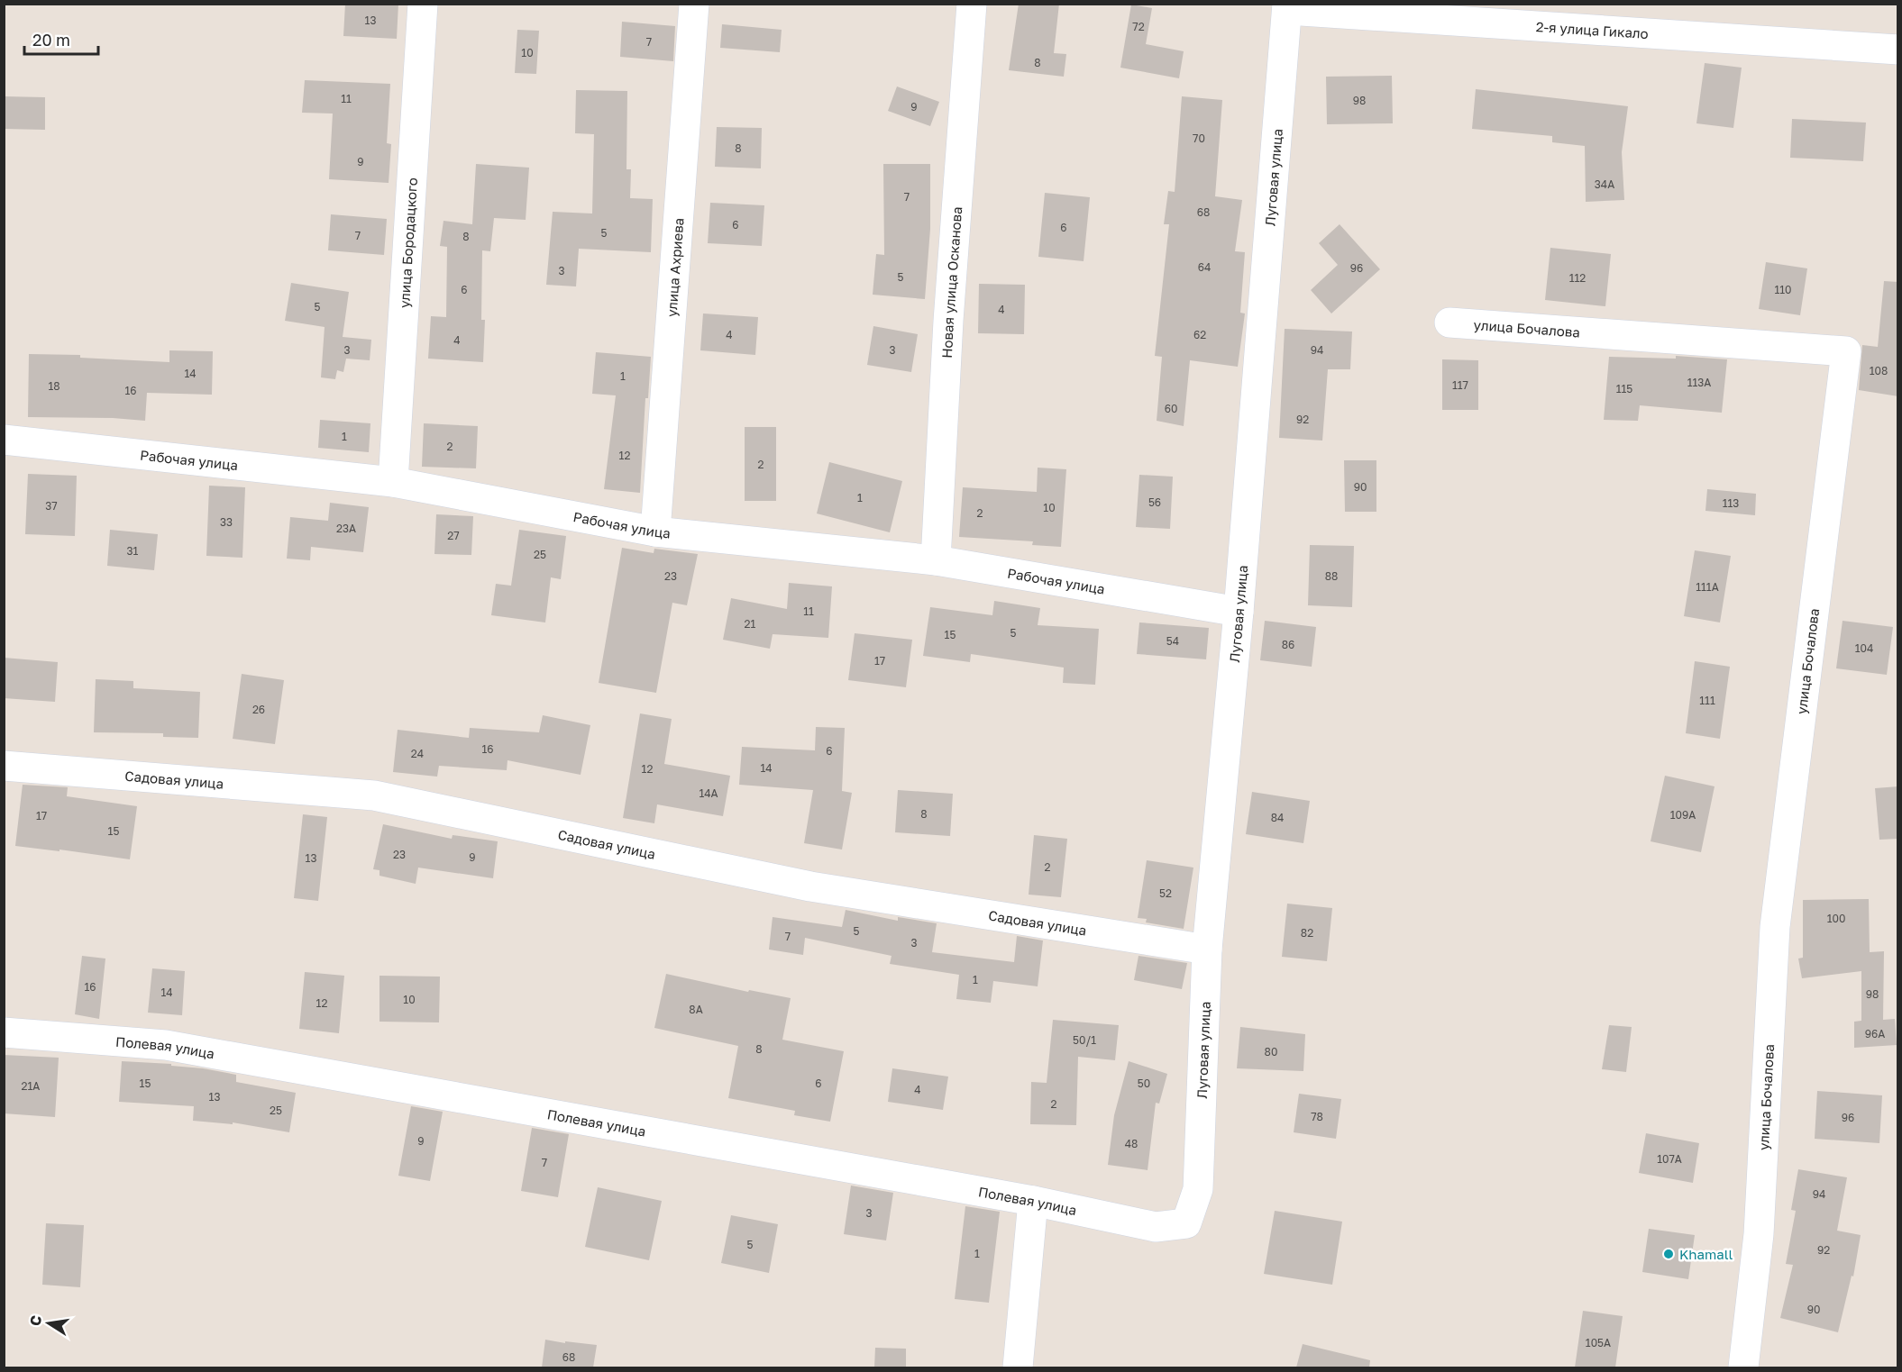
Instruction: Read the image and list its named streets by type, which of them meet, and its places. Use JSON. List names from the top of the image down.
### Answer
{
  "streets": {
    "street": [
      "2-я улица Гикало",
      "Луговая улица",
      "улица Бородацкого",
      "улица Ахриева",
      "Новая улица Осканова",
      "улица Бочалова",
      "Рабочая улица",
      "Садовая улица",
      "Полевая улица"
    ]
  },
  "crossings": [
    ["2-я улица Гикало", "Луговая улица"],
    ["Луговая улица", "Рабочая улица"],
    ["Луговая улица", "Садовая улица"],
    ["Луговая улица", "Полевая улица"],
    ["улица Бородацкого", "Рабочая улица"],
    ["улица Ахриева", "Рабочая улица"],
    ["Новая улица Осканова", "Рабочая улица"]
  ],
  "places": ["Khamall"],
  "house_numbers": [
    "13",
    "72",
    "7",
    "10",
    "8",
    "11",
    "98",
    "9",
    "70",
    "8",
    "9",
    "34А",
    "7",
    "68",
    "6",
    "6",
    "5",
    "7",
    "8",
    "64",
    "96",
    "3",
    "5",
    "112",
    "6",
    "110",
    "5",
    "4",
    "4",
    "62",
    "4",
    "3",
    "3",
    "94",
    "108",
    "14",
    "1",
    "113А",
    "117",
    "18",
    "115",
    "16",
    "60",
    "92",
    "1",
    "2",
    "12",
    "2",
    "90",
    "1",
    "56",
    "113",
    "37",
    "10",
    "2",
    "33",
    "23А",
    "27",
    "31",
    "25",
    "23",
    "88",
    "111А",
    "11",
    "21",
    "5",
    "15",
    "54",
    "86",
    "104",
    "17",
    "111",
    "26",
    "16",
    "6",
    "24",
    "14",
    "12",
    "14А",
    "8",
    "109А",
    "17",
    "84",
    "15",
    "23",
    "9",
    "13",
    "2",
    "52",
    "100",
    "5",
    "82",
    "7",
    "3",
    "1",
    "16",
    "14",
    "98",
    "10",
    "12",
    "8А",
    "96А",
    "50/1",
    "8",
    "80",
    "15",
    "6",
    "50",
    "21А",
    "4",
    "13",
    "2",
    "25",
    "78",
    "96",
    "9",
    "48",
    "107А",
    "7",
    "94",
    "3",
    "5",
    "92",
    "1",
    "90",
    "105А",
    "68"
  ],
  "scale_bar": "20 m",
  "north": "left"
}
